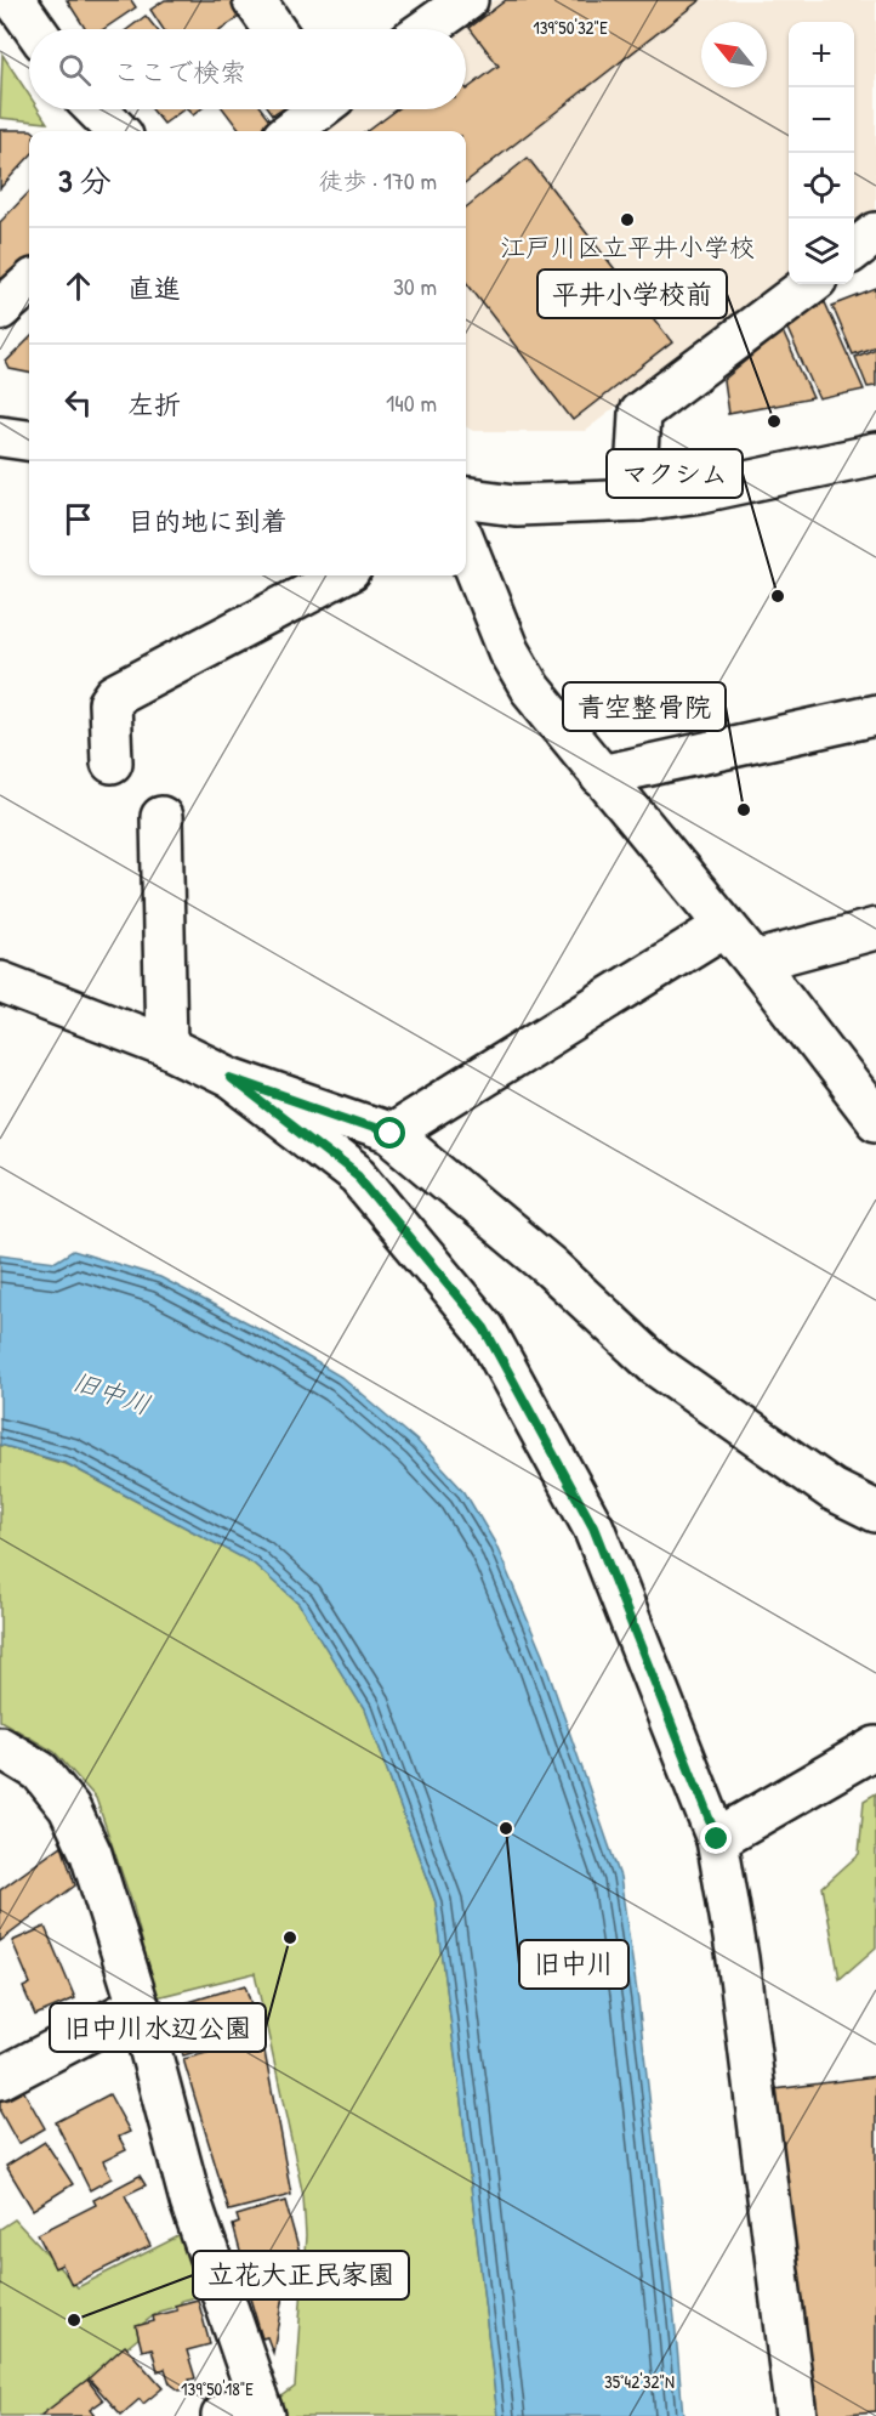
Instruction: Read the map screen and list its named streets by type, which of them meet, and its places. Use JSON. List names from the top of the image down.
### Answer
{
  "water": ["旧中川"],
  "places": [
    "江戸川区立平井小学校",
    "平井小学校前",
    "マクシム",
    "青空整骨院",
    "旧中川",
    "旧中川水辺公園",
    "立花大正民家園"
  ],
  "north": "top left",
  "page": {
    "map_buttons": ["+", "−"],
    "search": "ここで検索",
    "heading": ["3 分", "徒歩 · 170 m"],
    "list": [
      ["直進", "30 m"],
      ["左折", "140 m"],
      "目的地に到着"
    ]
  },
  "coordinates": ["139°50'32\"E", "35°42'32\"N", "139°50'18\"E"]
}
